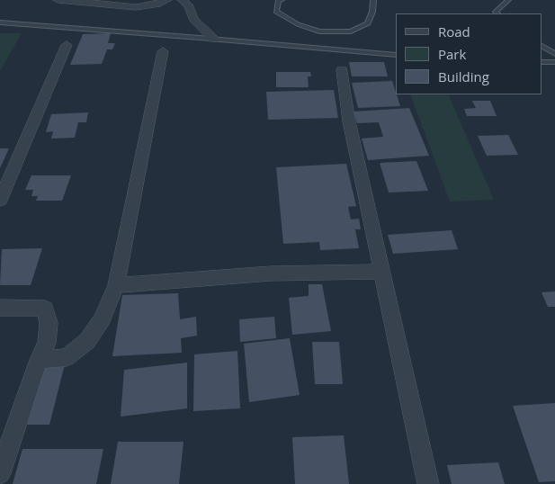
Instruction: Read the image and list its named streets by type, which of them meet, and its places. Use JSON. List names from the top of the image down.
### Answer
{
  "legend": ["Road", "Park", "Building"]
}
